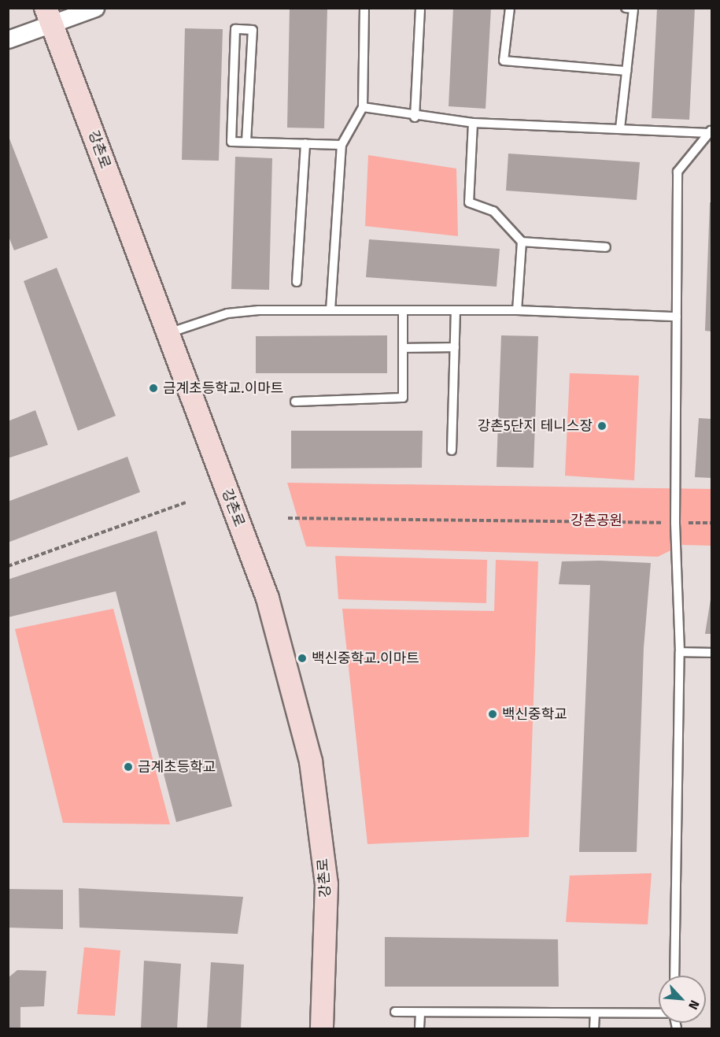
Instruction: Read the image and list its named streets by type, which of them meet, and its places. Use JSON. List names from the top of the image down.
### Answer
{
  "streets": {
    "main road": ["강촌로"]
  },
  "parks": ["강촌공원"],
  "places": [
    "금계초등학교.이마트",
    "강촌5단지 테니스장",
    "백신중학교.이마트",
    "백신중학교",
    "금계초등학교"
  ],
  "north": "bottom right"
}
